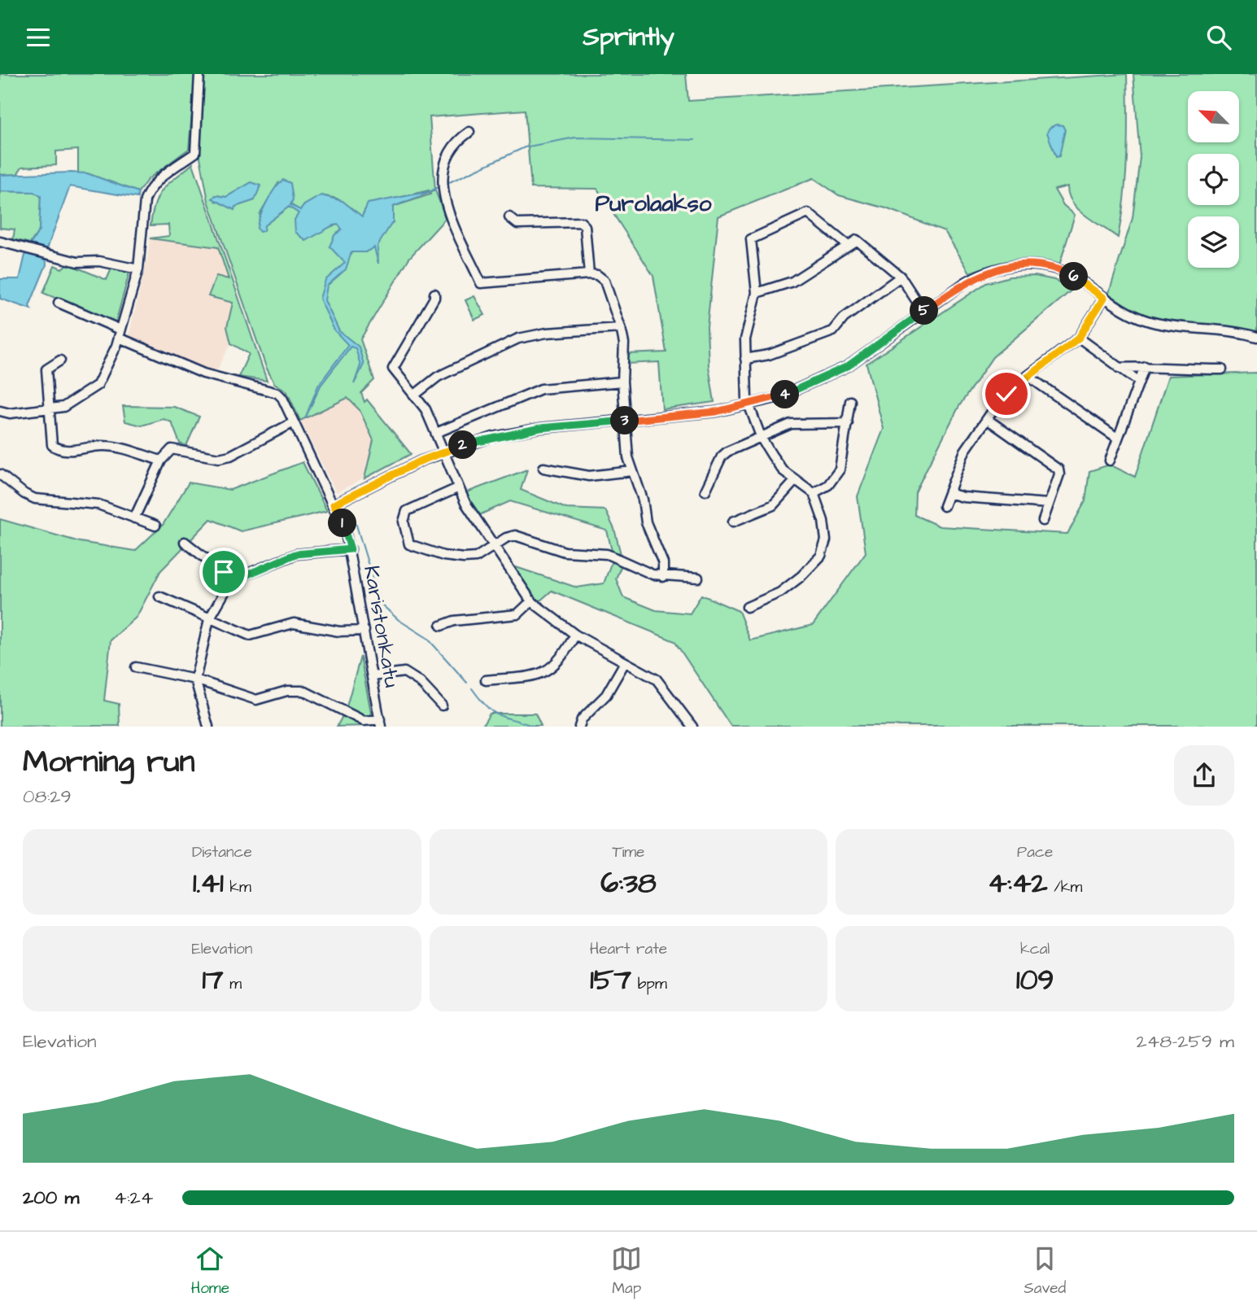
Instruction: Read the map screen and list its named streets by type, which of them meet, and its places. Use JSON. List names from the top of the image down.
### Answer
{
  "streets": {
    "street": ["Karistonkatu"]
  },
  "districts": ["Purolaakso"],
  "north": "top left",
  "page": {
    "header": "Sprintly",
    "pins": [
      "6",
      "5",
      "4",
      "3",
      "2",
      "1"
    ],
    "heading": ["Morning run", "08:29"],
    "stats": [
      ["Distance", "1.41 km"],
      ["Time", "6:38"],
      ["Pace", "4:42 /km"],
      ["Elevation", "17 m"],
      ["Heart rate", "157 bpm"],
      ["kcal", "109"]
    ],
    "chart": ["Elevation", "248–259 m"],
    "list": [
      {
        "name": "200 m",
        "note": "4:24"
      }
    ],
    "tabs": ["Home", "Map", "Saved"]
  }
}
